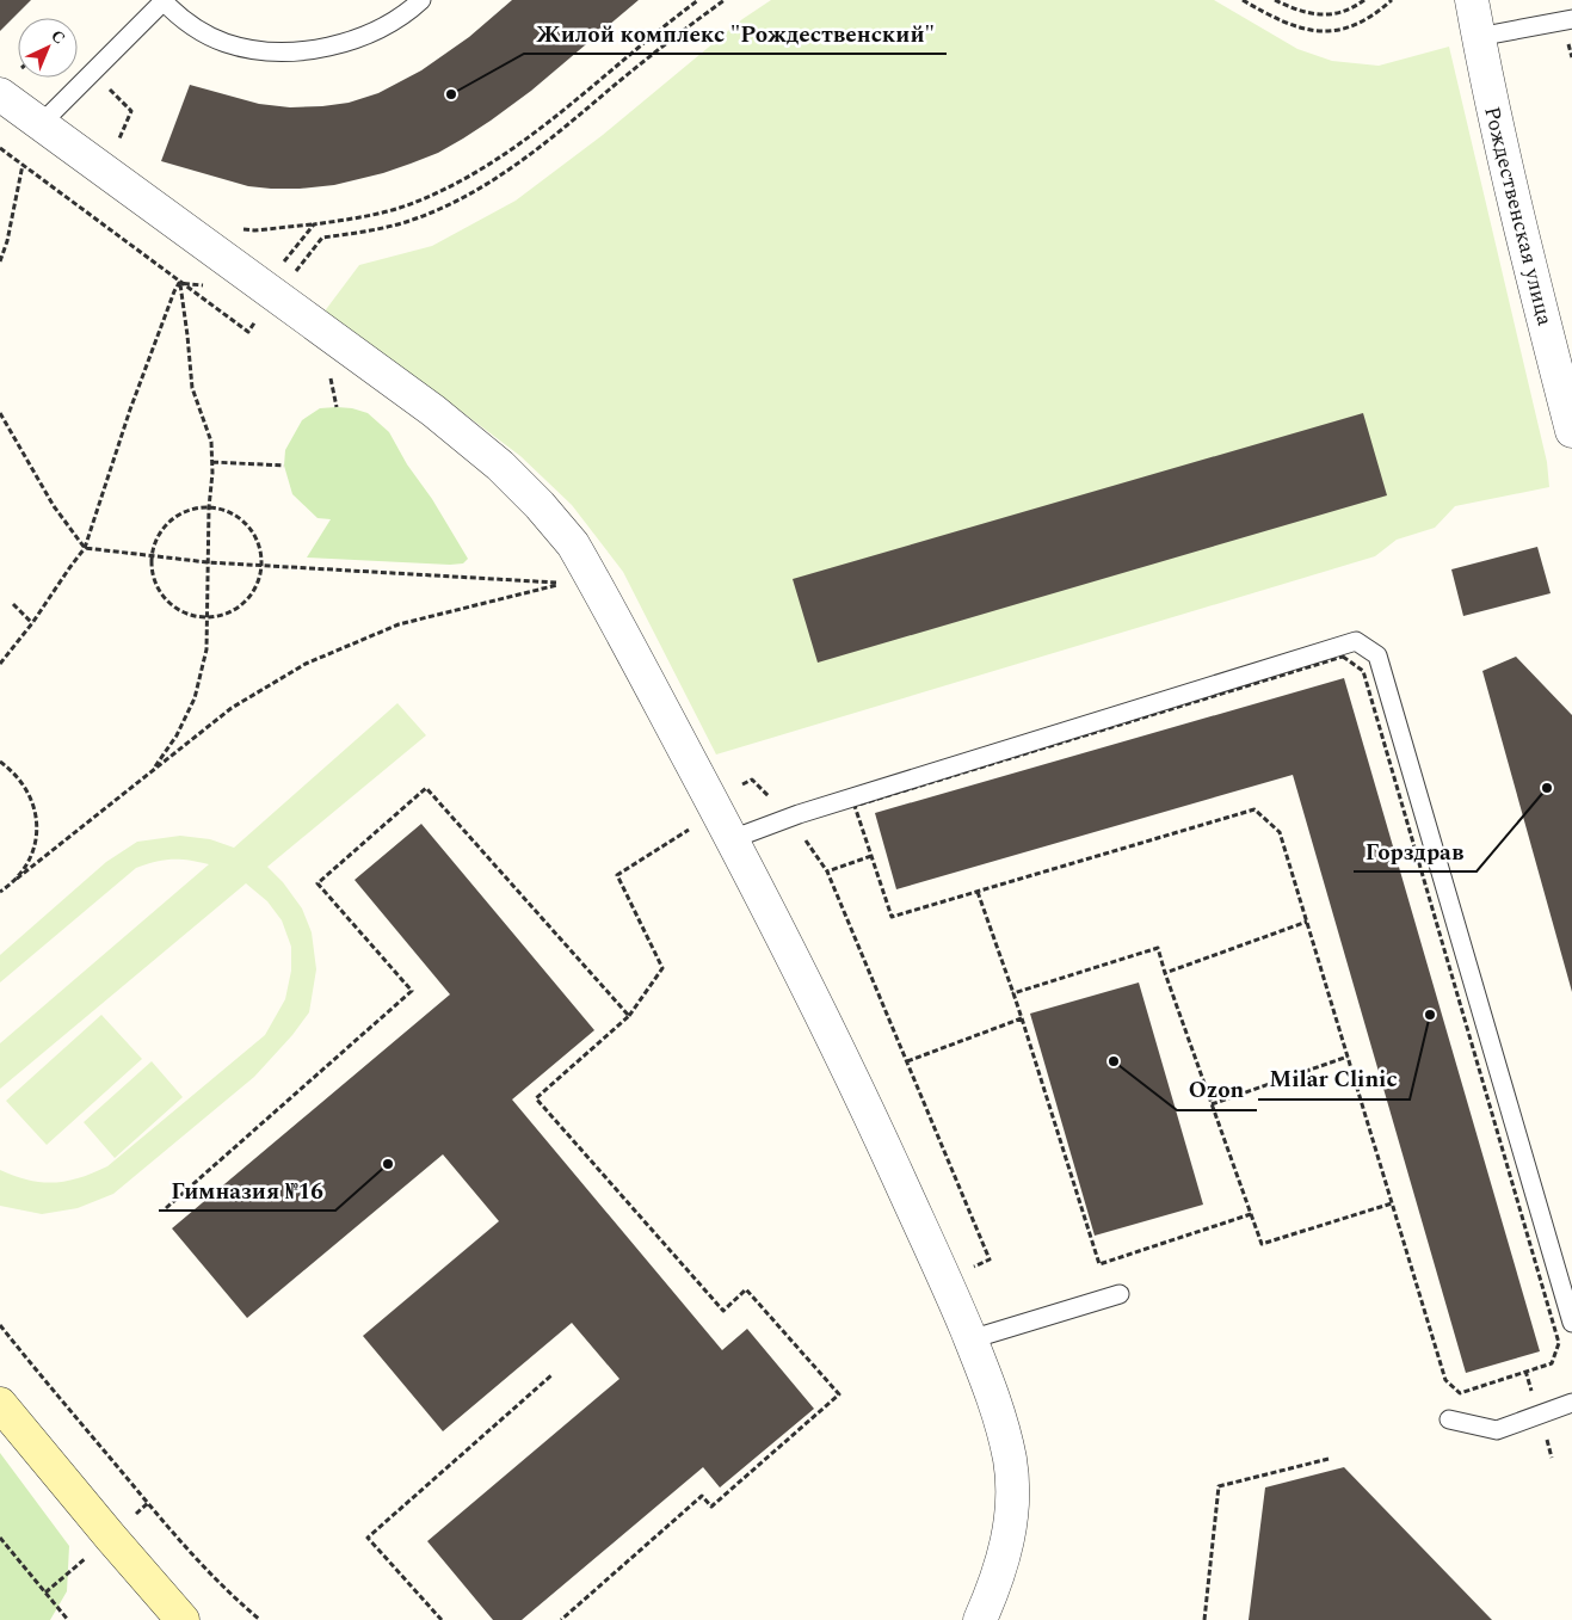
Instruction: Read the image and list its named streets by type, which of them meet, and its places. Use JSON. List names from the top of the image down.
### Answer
{
  "streets": {
    "street": ["Рождественская улица"]
  },
  "places": [
    "Жилой комплекс \"Рождественский\"",
    "Горздрав",
    "Milar Clinic",
    "Ozon",
    "Гимназия №16"
  ],
  "north": "top right"
}
